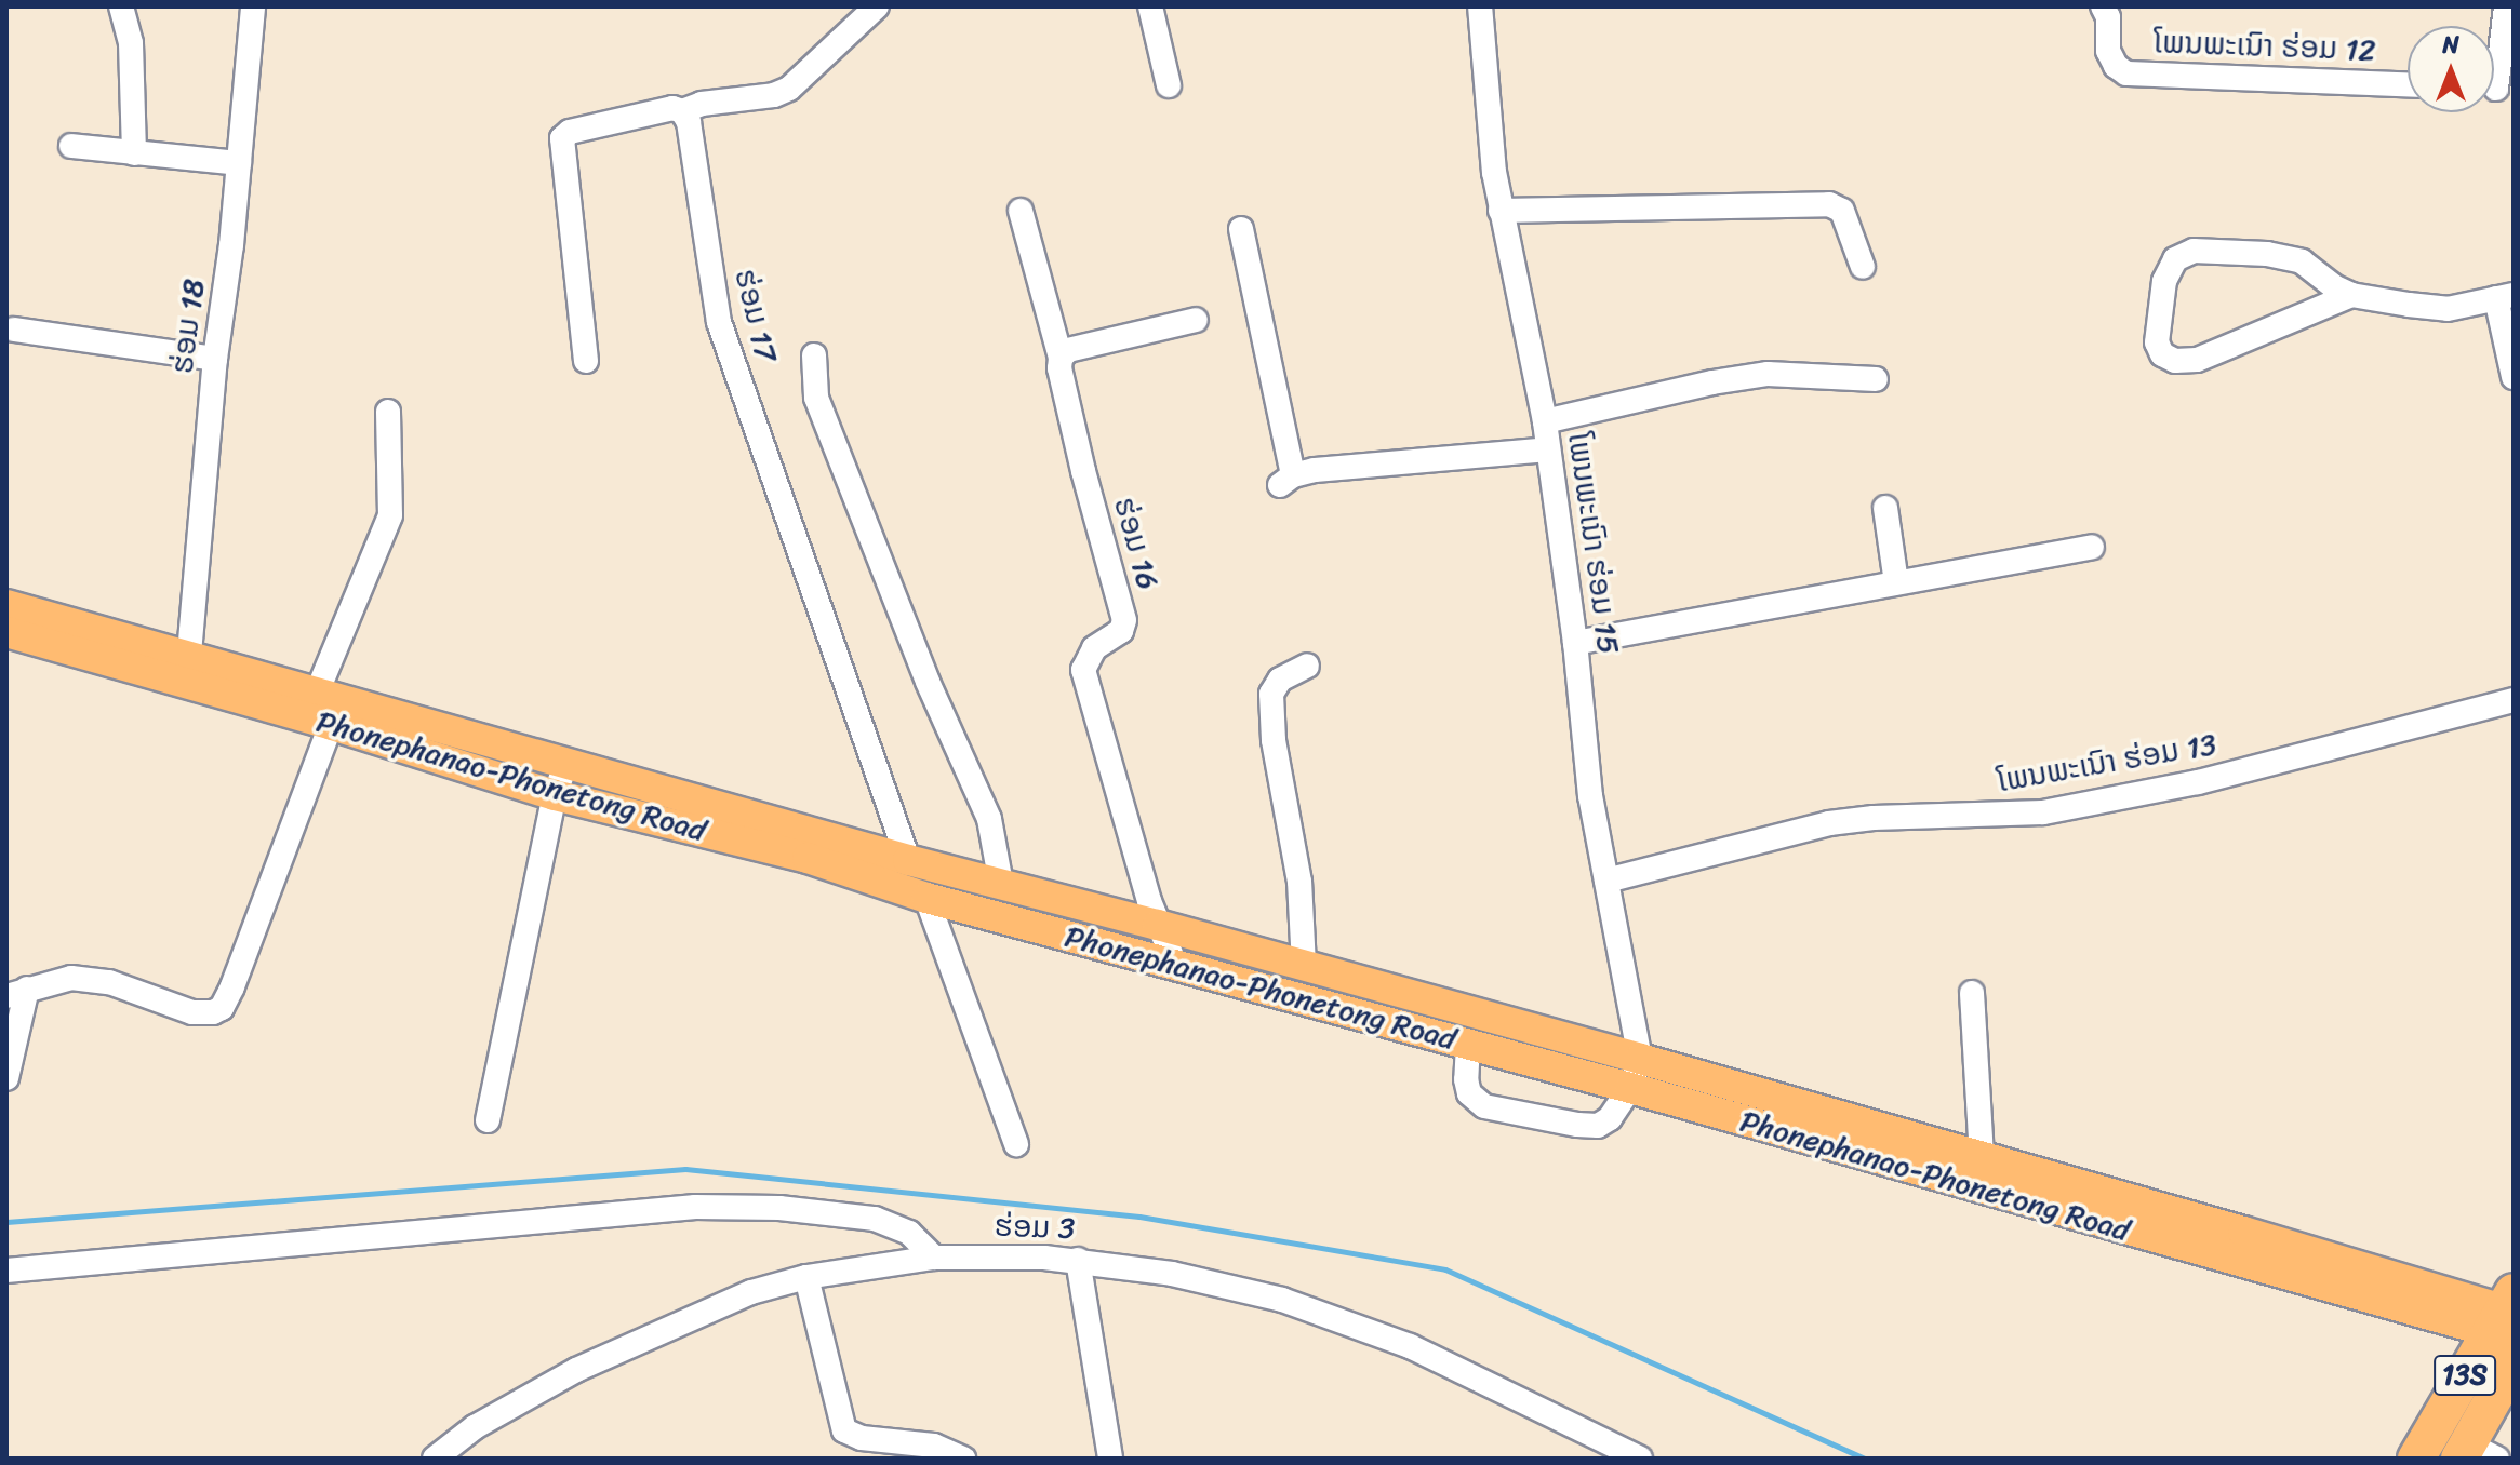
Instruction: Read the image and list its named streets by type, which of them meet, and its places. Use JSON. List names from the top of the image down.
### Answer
{
  "streets": {
    "highway": ["13S"],
    "main road": ["Phonephanao-Phonetong Road"],
    "street": [
      "ໂພນພະເນົາ ຮ່ອມ 12",
      "ຮ່ອມ 17",
      "ຮ່ອມ 18",
      "ຮ່ອມ 16",
      "ໂພນພະເນົາ ຮ່ອມ 15",
      "ໂພນພະເນົາ ຮ່ອມ 13",
      "ຮ່ອມ 3"
    ]
  },
  "crossings": [
    ["ຮ່ອມ 17", "Phonephanao-Phonetong Road"],
    ["ຮ່ອມ 18", "Phonephanao-Phonetong Road"],
    ["ຮ່ອມ 16", "Phonephanao-Phonetong Road"],
    ["ໂພນພະເນົາ ຮ່ອມ 15", "ໂພນພະເນົາ ຮ່ອມ 13"],
    ["ໂພນພະເນົາ ຮ່ອມ 15", "Phonephanao-Phonetong Road"],
    ["Phonephanao-Phonetong Road", "13S"]
  ],
  "north": "top"
}
